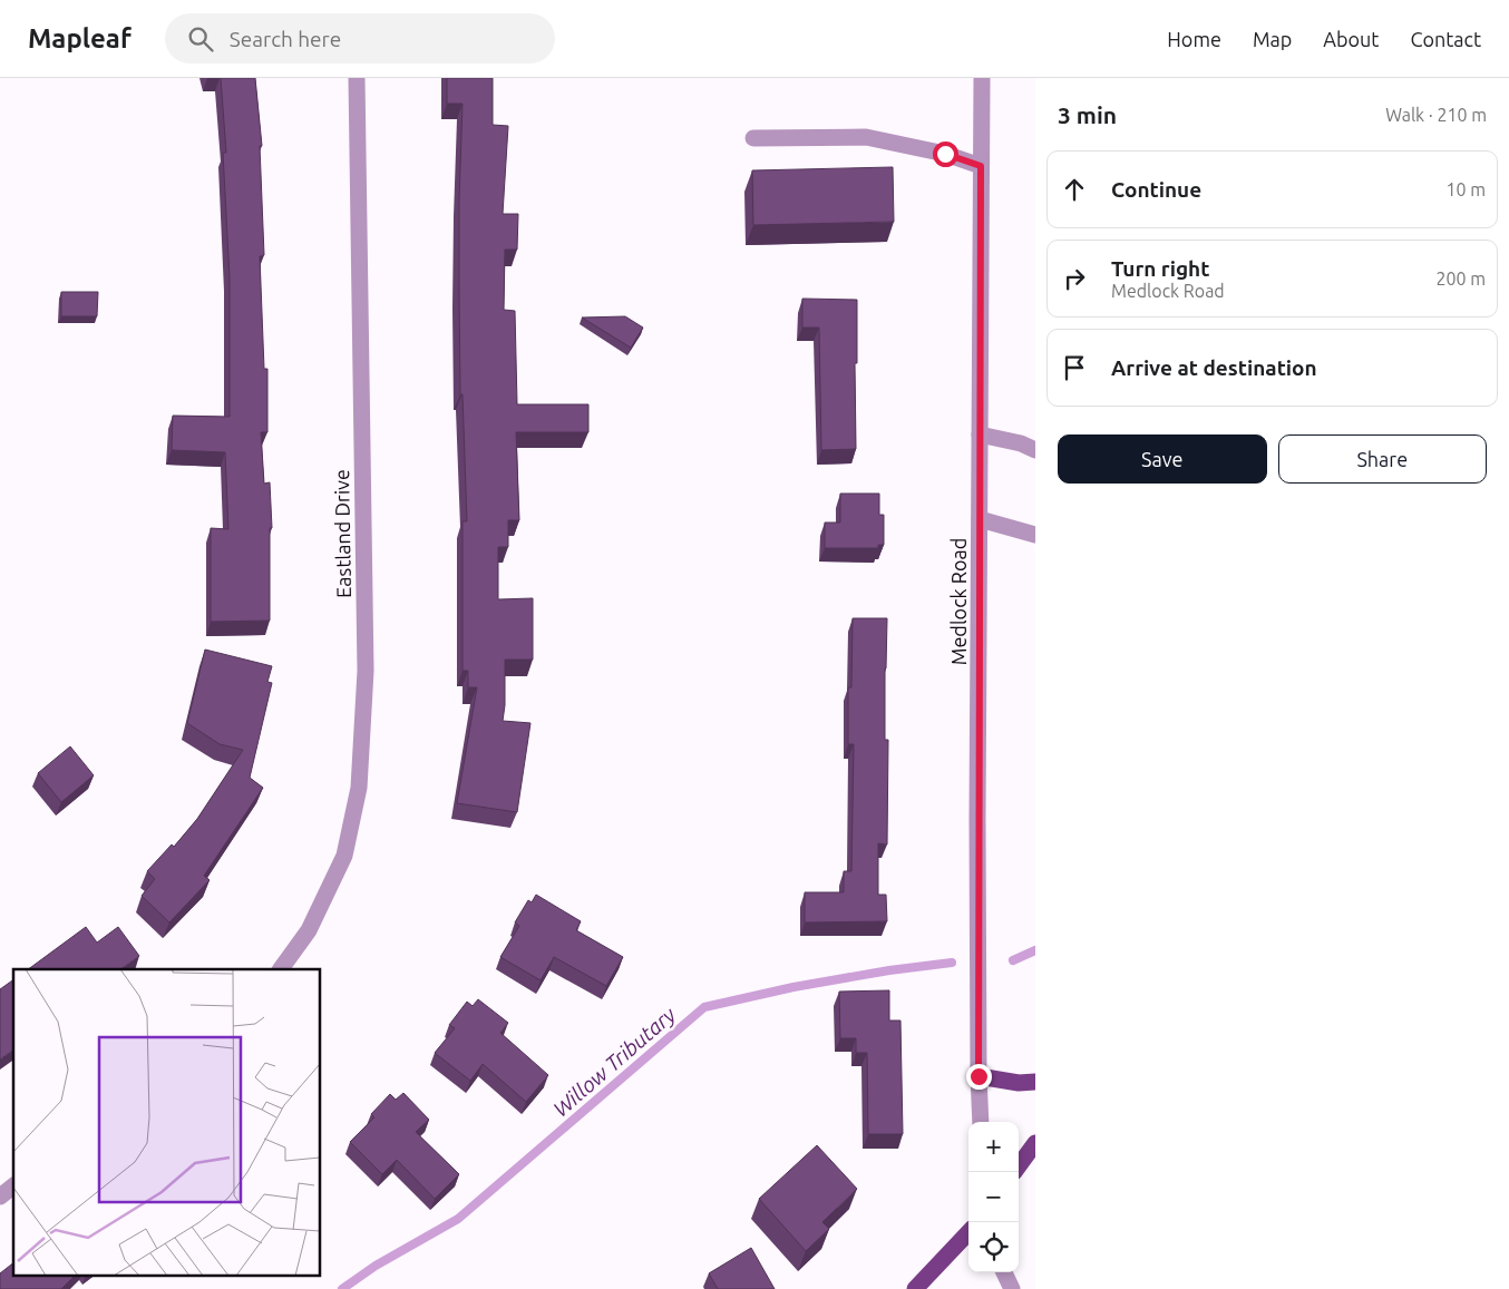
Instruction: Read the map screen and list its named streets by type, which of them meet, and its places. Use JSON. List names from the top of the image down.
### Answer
{
  "streets": {
    "street": ["Eastland Drive", "Medlock Road"]
  },
  "water": ["Willow Tributary"],
  "page": {
    "header": "Mapleaf",
    "search": "Search here",
    "nav": [
      "Home",
      "Map",
      "About",
      "Contact"
    ],
    "heading": ["3 min", "Walk · 210 m"],
    "list": [
      ["Continue", "10 m"],
      ["Turn right", "Medlock Road", "200 m"],
      "Arrive at destination"
    ],
    "buttons": ["Save", "Share"],
    "map_buttons": ["+", "−"]
  }
}
